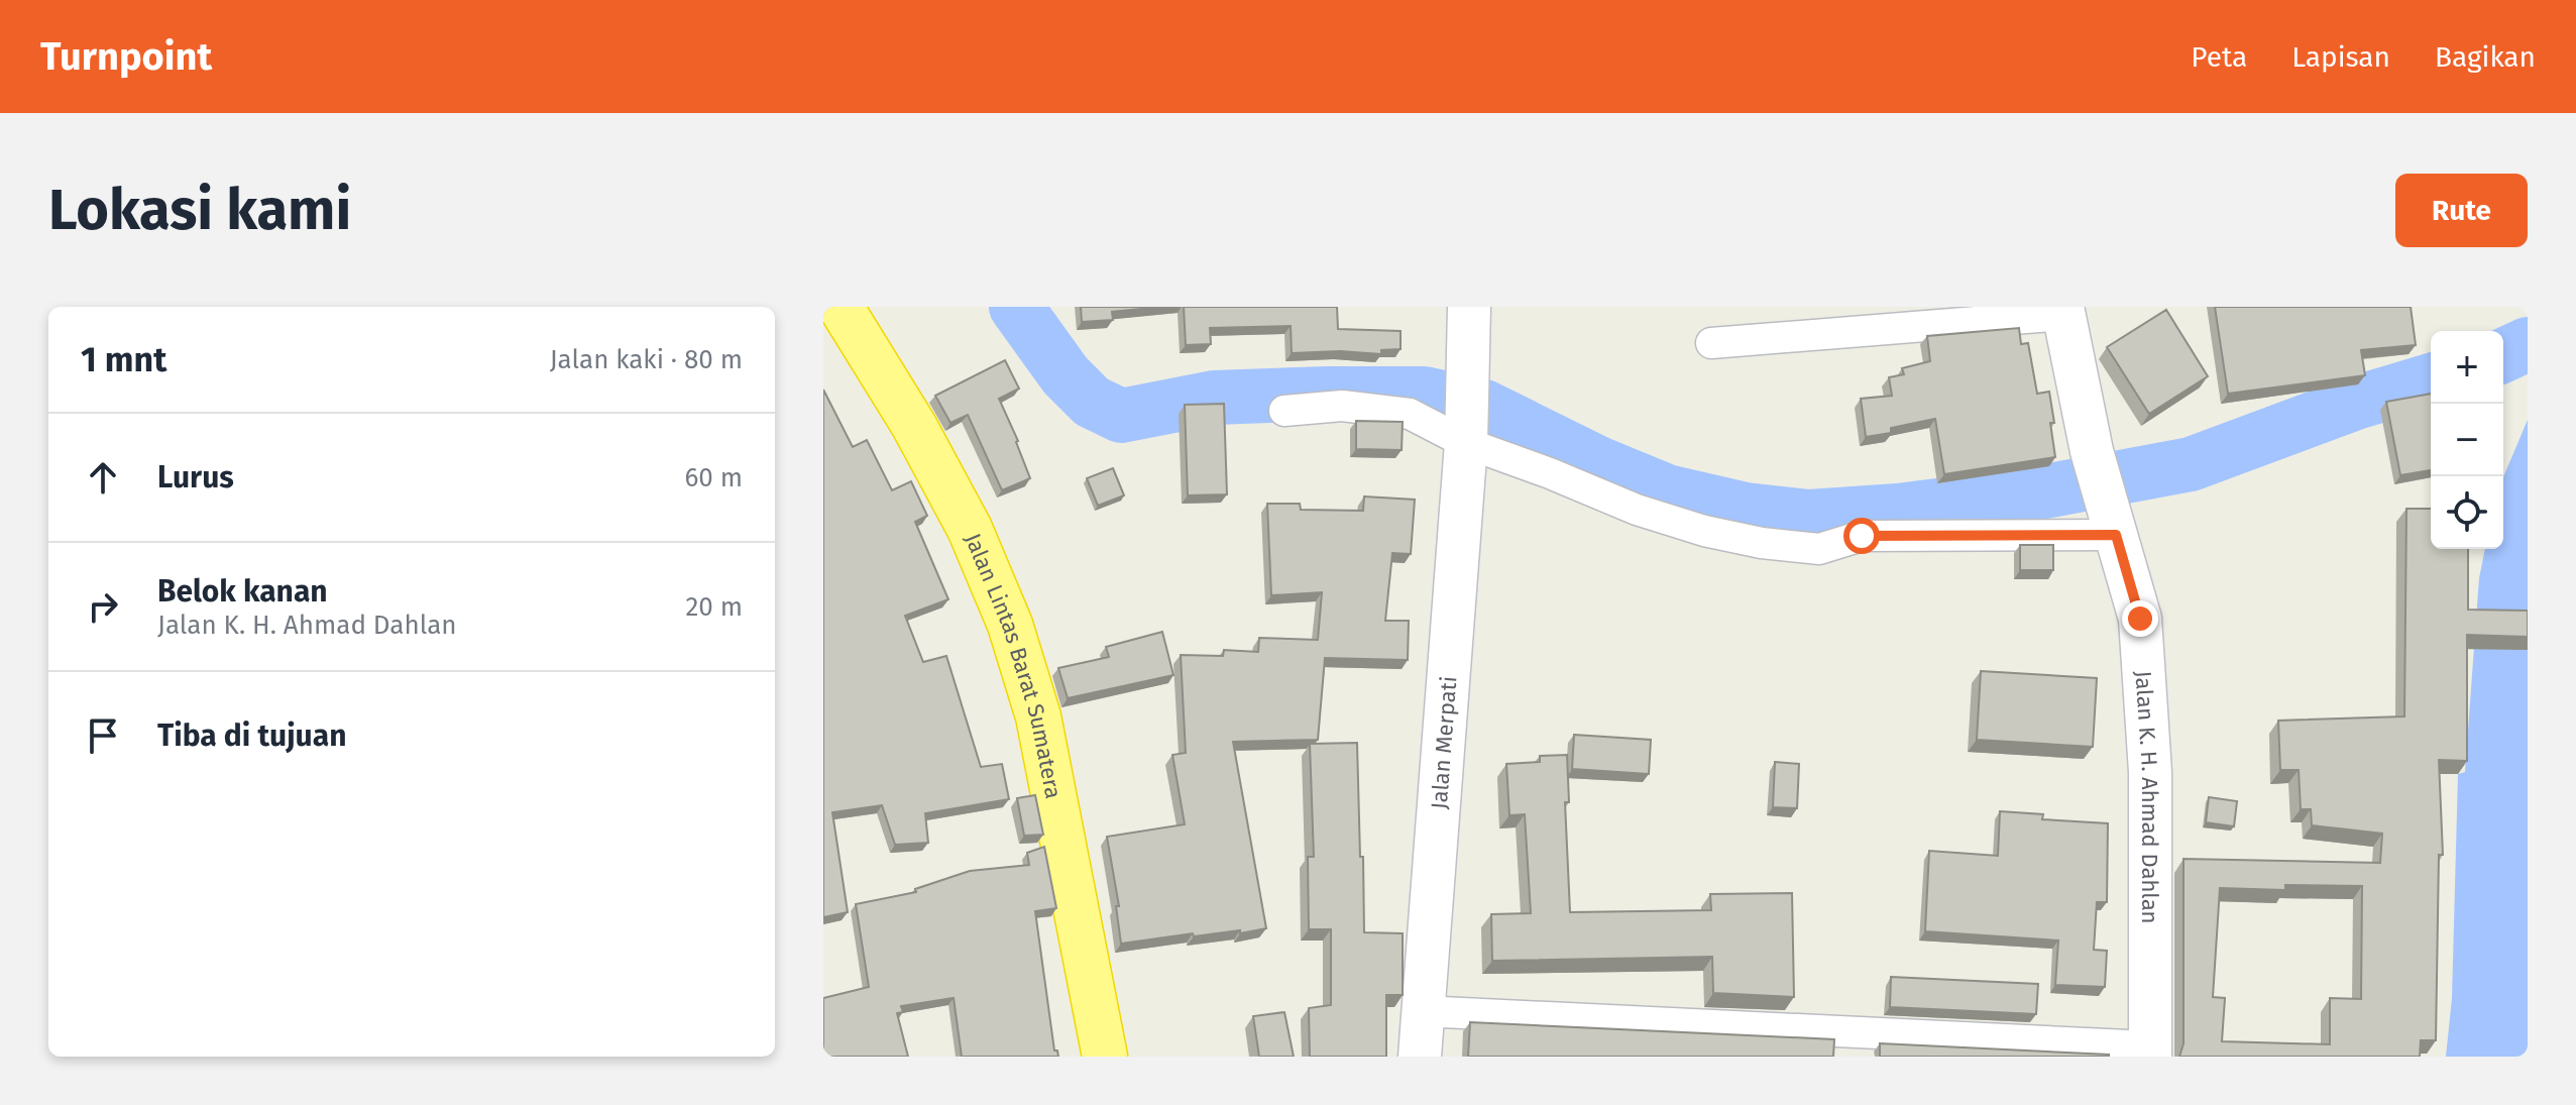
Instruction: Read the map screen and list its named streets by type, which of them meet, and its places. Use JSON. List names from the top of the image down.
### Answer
{
  "streets": {
    "highway": ["Jalan Lintas Barat Sumatera"],
    "street": ["Jalan Merpati", "Jalan K. H. Ahmad Dahlan"]
  },
  "page": {
    "header": "Turnpoint",
    "nav": ["Peta", "Lapisan", "Bagikan"],
    "buttons": "Rute",
    "title": "Lokasi kami",
    "heading": ["1 mnt", "Jalan kaki · 80 m"],
    "map_buttons": ["+", "−"],
    "list": [
      ["Lurus", "60 m"],
      ["Belok kanan", "Jalan K. H. Ahmad Dahlan", "20 m"],
      "Tiba di tujuan"
    ]
  }
}
